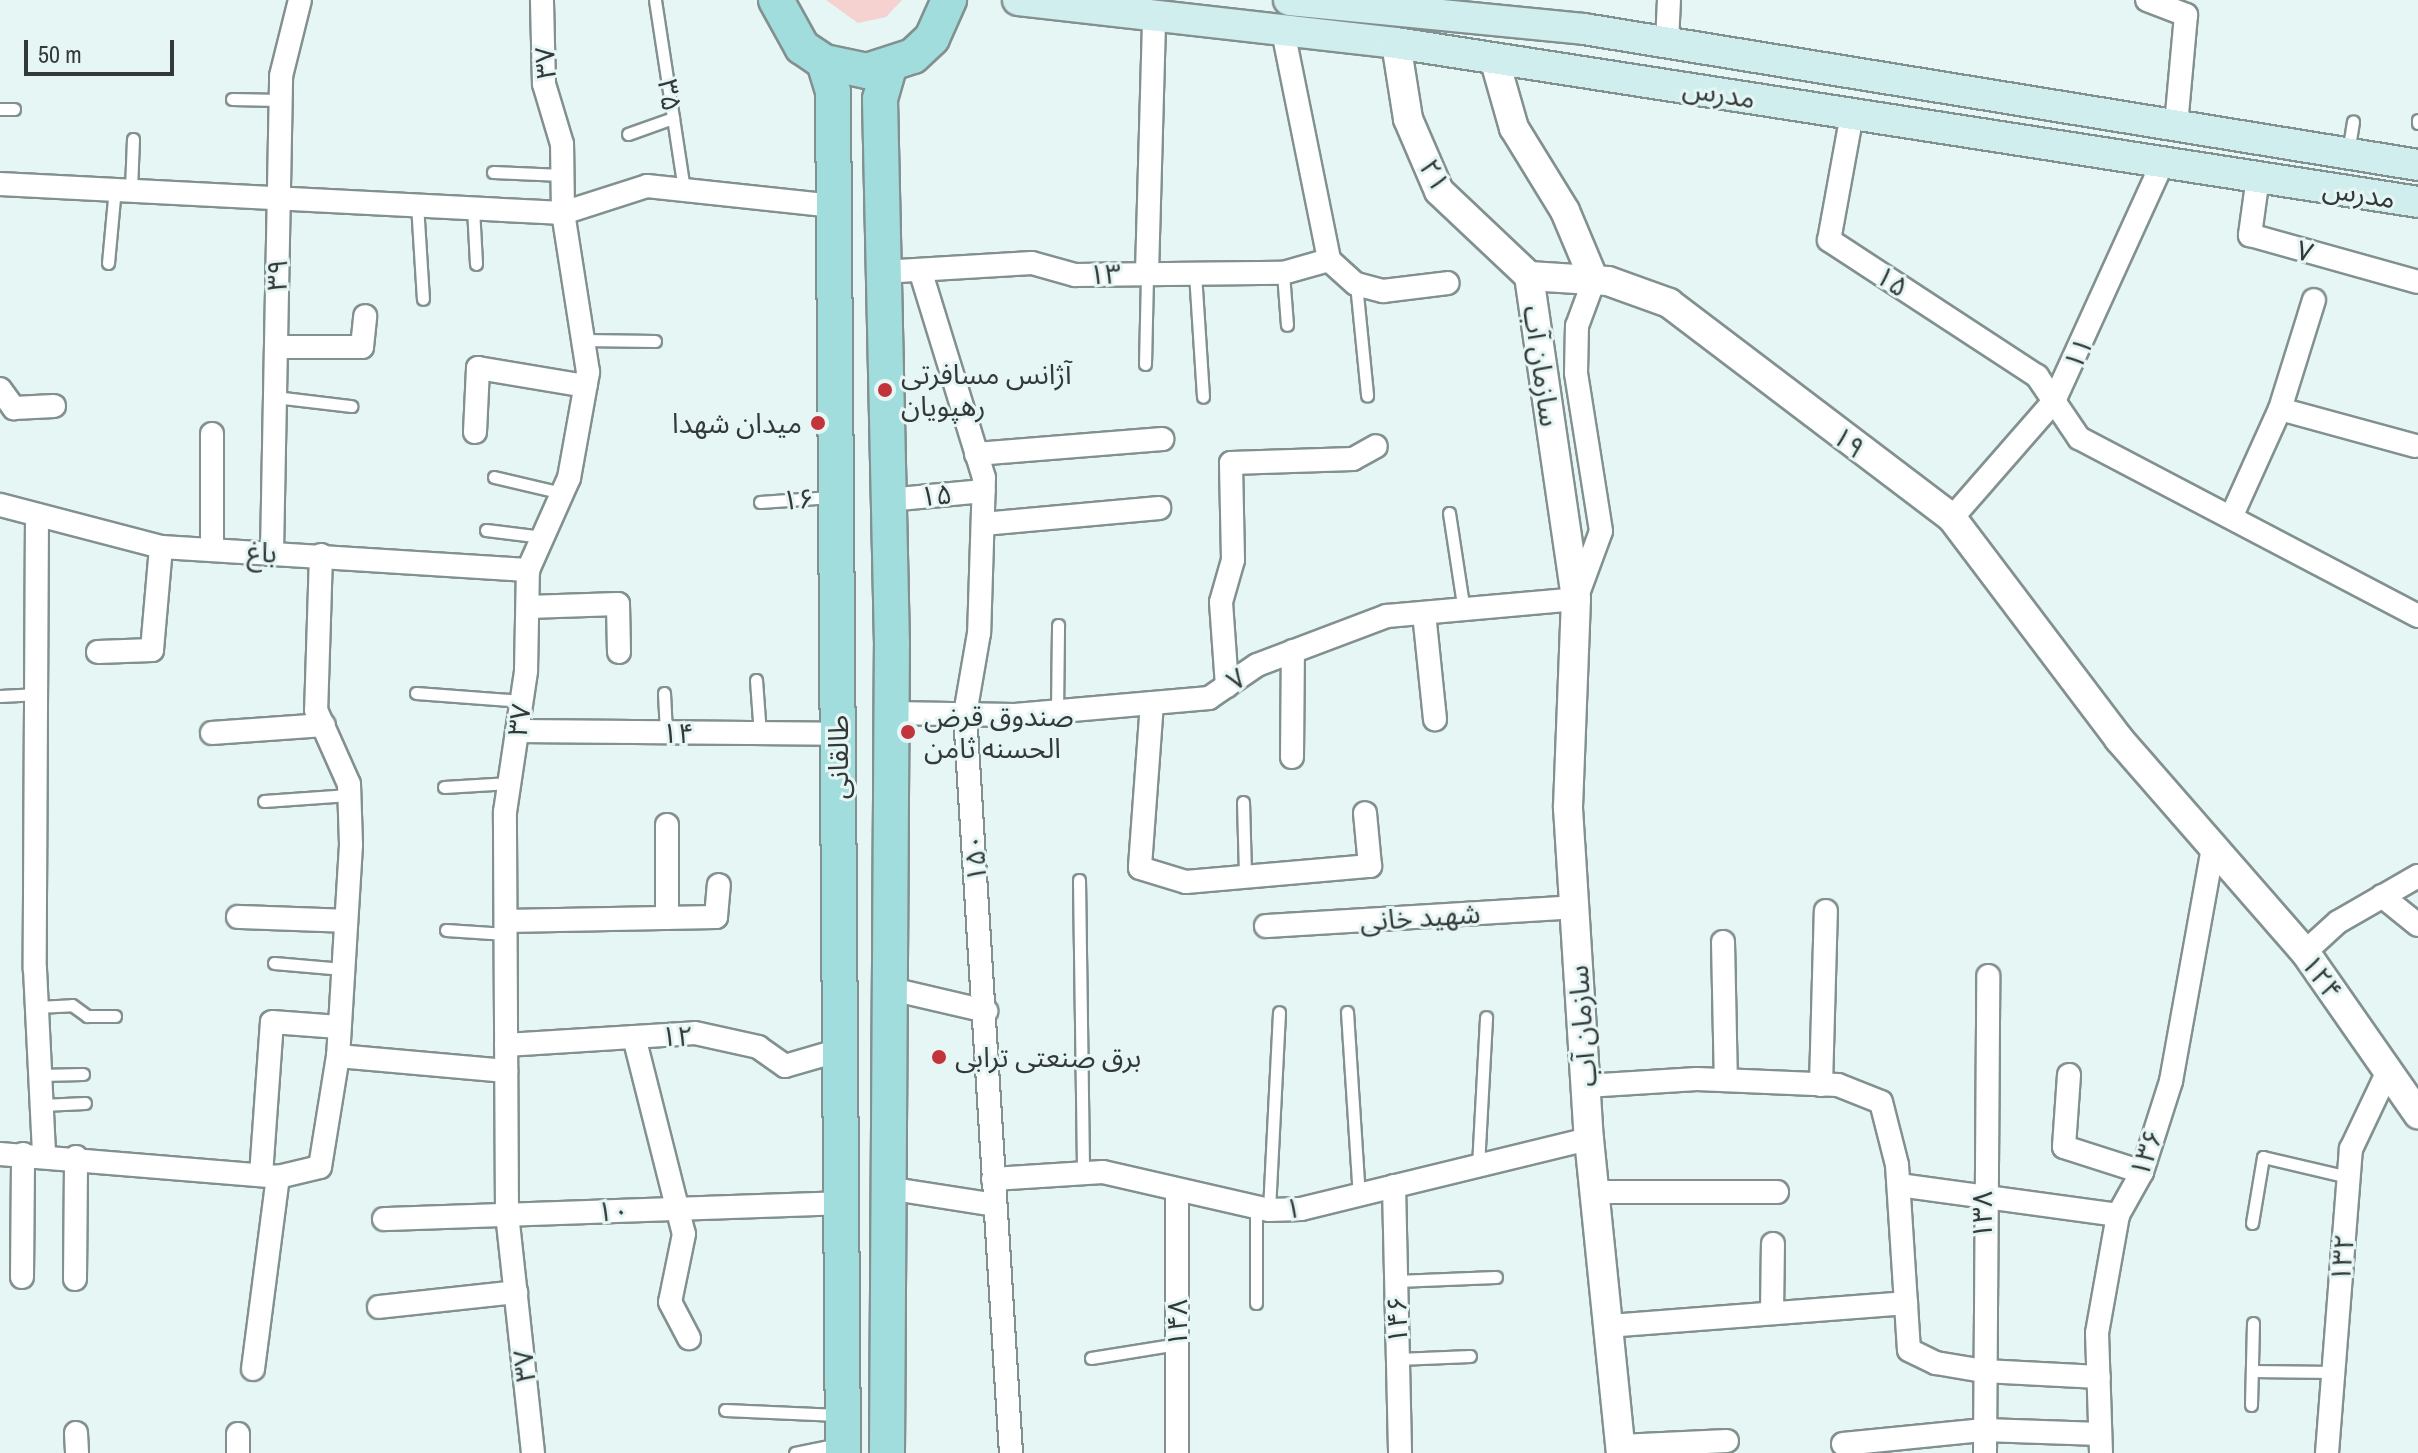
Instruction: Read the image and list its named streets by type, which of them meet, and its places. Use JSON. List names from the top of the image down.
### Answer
{
  "streets": {
    "main road": ["مدرس", "طالقانی"],
    "street": [
      "۳۷",
      "۲۱",
      "۷",
      "۱۳",
      "۳۹",
      "۱۵",
      "۱۱",
      "سازمان آب",
      "۱۹",
      "باغ",
      "۱۴",
      "۱۵۰",
      "شهید خانی",
      "۱۲۴",
      "۱۲",
      "۱۳۶",
      "۱",
      "۱۰",
      "۱۳۸",
      "۱۳۲",
      "۱۴۶",
      "۱۴۸"
    ],
    "lane": ["۳۵", "۱۶"]
  },
  "crossings": [
    ["۳۷", "باغ"],
    ["۳۷", "۱۴"],
    ["۳۷", "۱۲"],
    ["۳۷", "۱۰"],
    ["مدرس", "۲۱"],
    ["مدرس", "۷"],
    ["مدرس", "۱۵"],
    ["مدرس", "۱۱"],
    ["۲۱", "سازمان آب"],
    ["۲۱", "۱۹"],
    ["۷", "سازمان آب"],
    ["۷", "طالقانی"],
    ["۷", "۱۵۰"],
    ["۱۳", "طالقانی"],
    ["۱۳", "۱۵۰"],
    ["۳۹", "باغ"],
    ["۱۵", "۱۱"],
    ["۱۵", "طالقانی"],
    ["۱۵", "۱۵۰"],
    ["۱۱", "۱۹"],
    ["سازمان آب", "۱۹"],
    ["سازمان آب", "شهید خانی"],
    ["سازمان آب", "۱"],
    ["۱۹", "۱۲۴"],
    ["۱۹", "۱۳۶"],
    ["۱۶", "طالقانی"],
    ["۱۴", "طالقانی"],
    ["طالقانی", "۱۲"],
    ["طالقانی", "۱۰"],
    ["۱۵۰", "۱"],
    ["۱۲۴", "۱۳۶"],
    ["۱۲۴", "۱۳۲"],
    ["۱", "۱۴۶"],
    ["۱", "۱۴۸"]
  ],
  "places": [
    "آژانس مسافرتی رهپویان",
    "میدان شهدا",
    "صندوق قرض الحسنه ثامن",
    "برق صنعتی ترابی"
  ],
  "scale_bar": "50 m"
}
